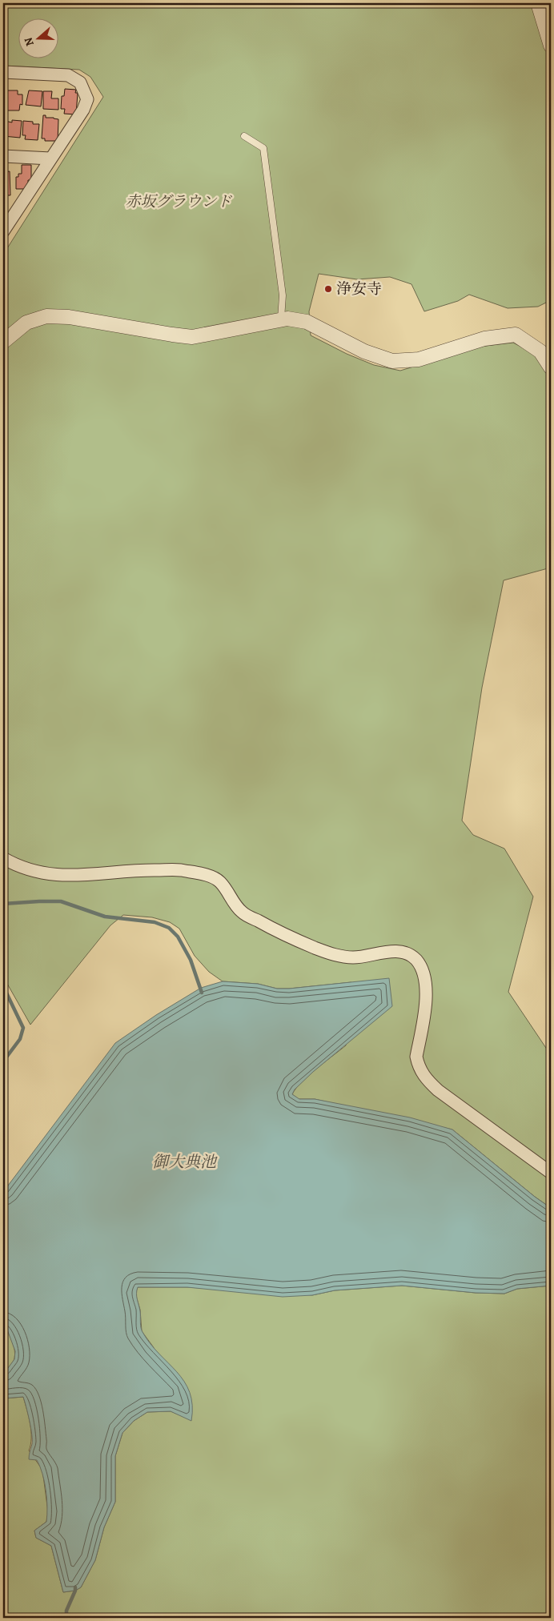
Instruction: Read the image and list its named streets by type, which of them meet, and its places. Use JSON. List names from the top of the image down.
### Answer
{
  "water": ["御大典池"],
  "parks": ["赤坂グラウンド"],
  "places": ["浄安寺"],
  "north": "left"
}
